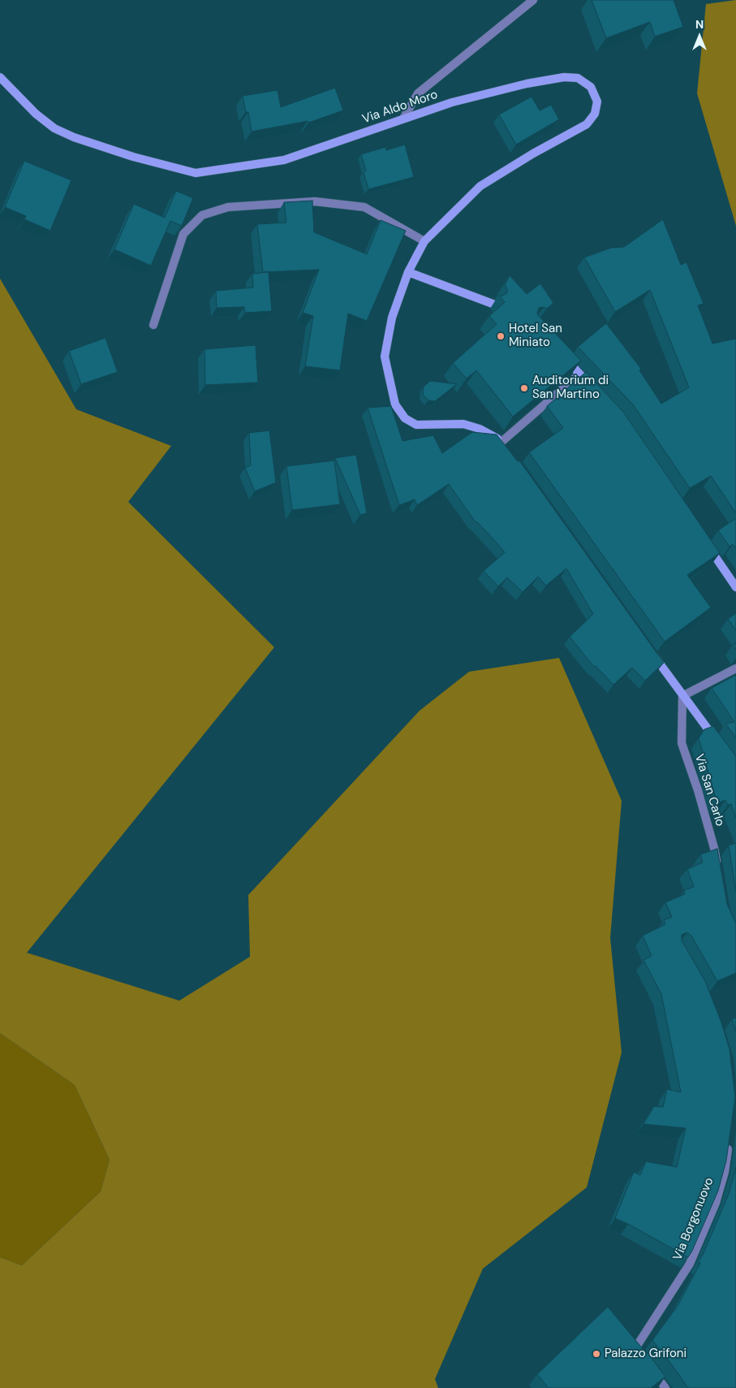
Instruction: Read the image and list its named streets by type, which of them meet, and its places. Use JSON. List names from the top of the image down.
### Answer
{
  "streets": {
    "main road": ["Via Aldo Moro"],
    "street": ["Via San Carlo", "Via Borgonuovo"]
  },
  "places": ["Hotel San Miniato", "Auditorium di San Martino", "Palazzo Grifoni"],
  "north": "top"
}
